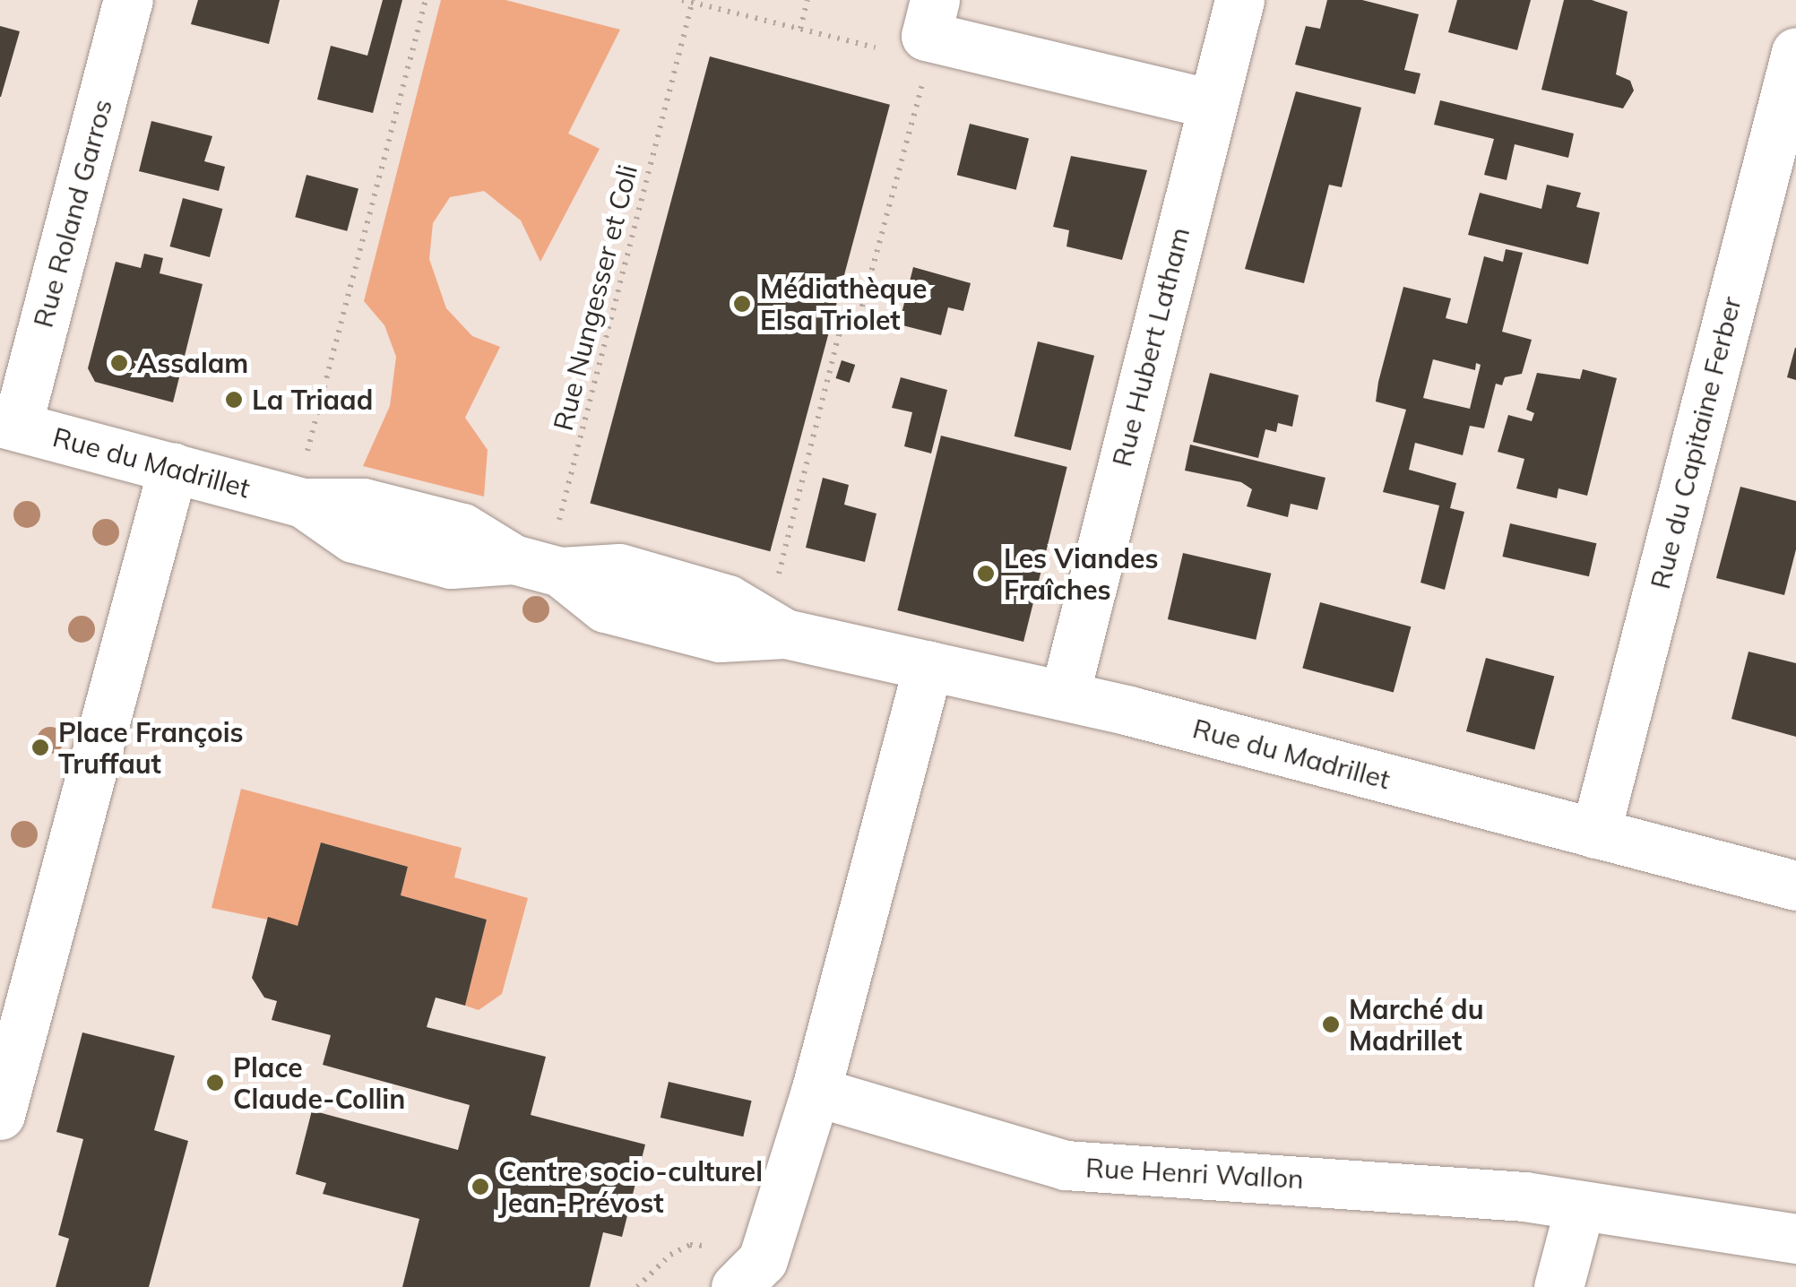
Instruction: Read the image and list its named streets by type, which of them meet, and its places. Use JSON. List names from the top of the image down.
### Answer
{
  "streets": {
    "street": [
      "Rue Roland Garros",
      "Rue Hubert Latham",
      "Rue du Capitaine Ferber",
      "Rue du Madrillet",
      "Rue Henri Wallon"
    ],
    "path": ["Rue Nungesser et Coli"]
  },
  "crossings": [
    ["Rue Roland Garros", "Rue du Madrillet"],
    ["Rue Nungesser et Coli", "Rue du Madrillet"],
    ["Rue Hubert Latham", "Rue du Madrillet"],
    ["Rue du Capitaine Ferber", "Rue du Madrillet"]
  ],
  "places": [
    "Médiathèque Elsa Triolet",
    "Assalam",
    "La Triaad",
    "Les Viandes Fraîches",
    "Place François Truffaut",
    "Marché du Madrillet",
    "Place Claude-Collin",
    "Centre socio-culturel Jean-Prévost"
  ]
}
